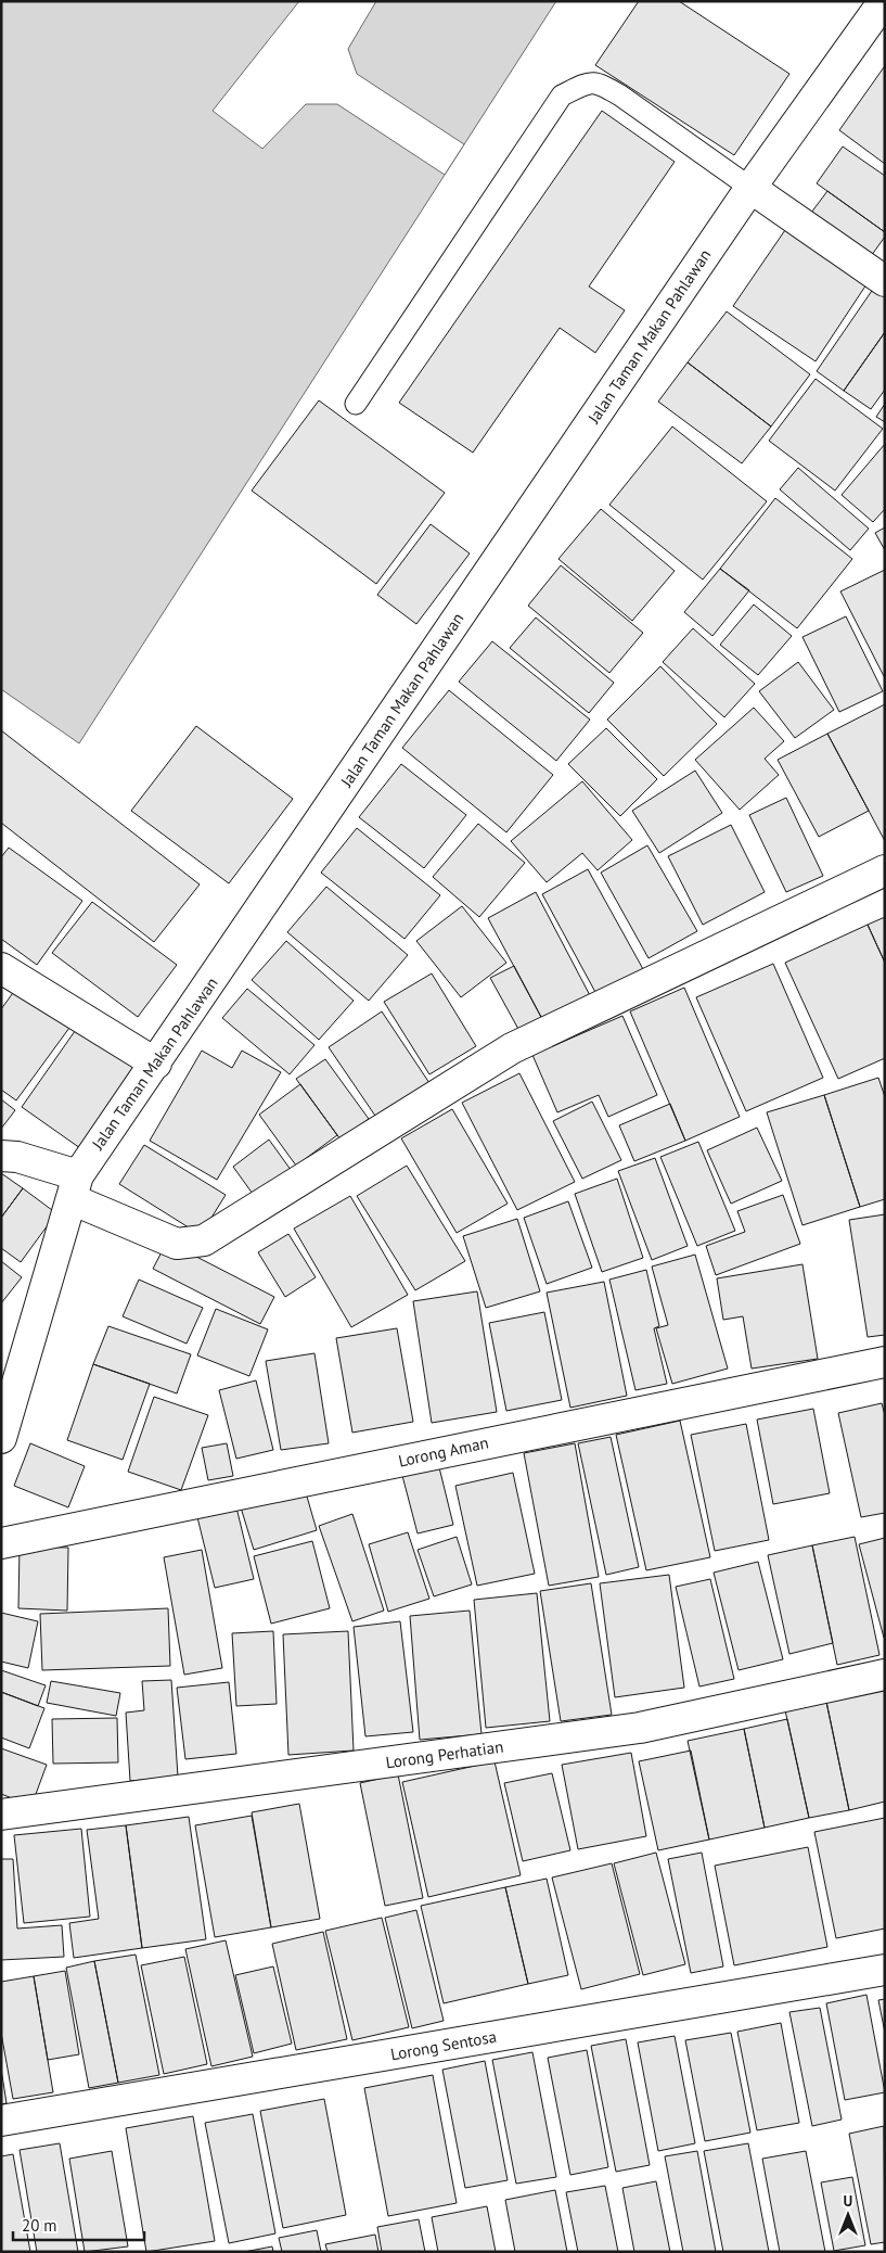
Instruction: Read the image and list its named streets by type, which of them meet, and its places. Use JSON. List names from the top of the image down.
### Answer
{
  "streets": {
    "street": [
      "Jalan Taman Makan Pahlawan",
      "Lorong Aman",
      "Lorong Perhatian",
      "Lorong Sentosa"
    ]
  },
  "scale_bar": "20 m",
  "north": "top"
}
